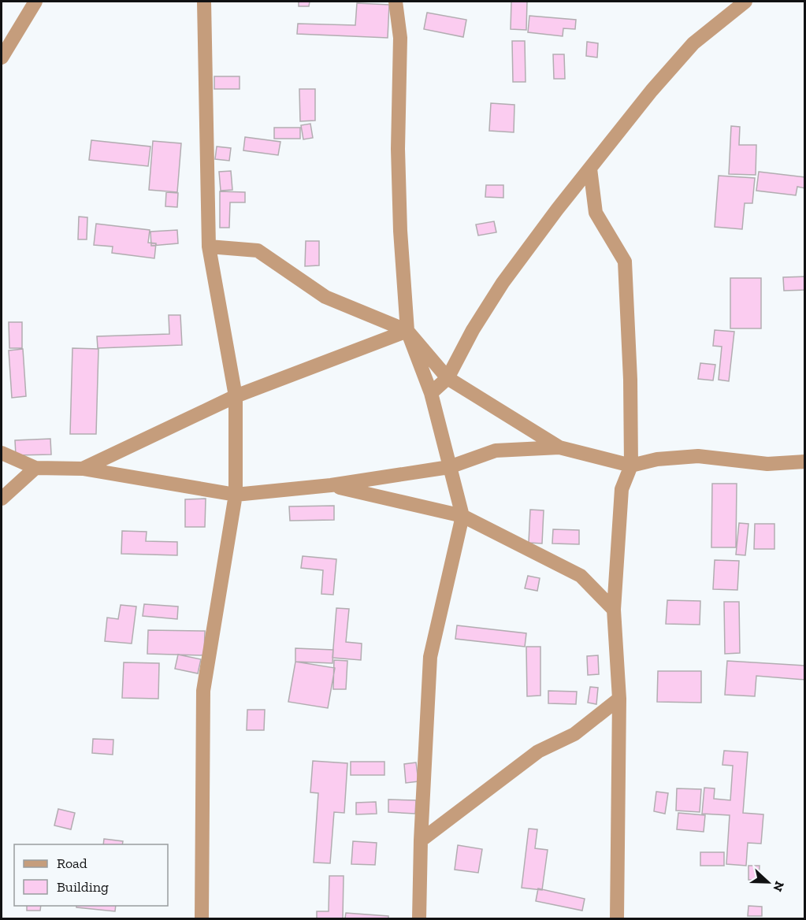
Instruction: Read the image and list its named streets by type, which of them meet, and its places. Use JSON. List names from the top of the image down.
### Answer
{
  "legend": ["Road", "Building"],
  "north": "right"
}
